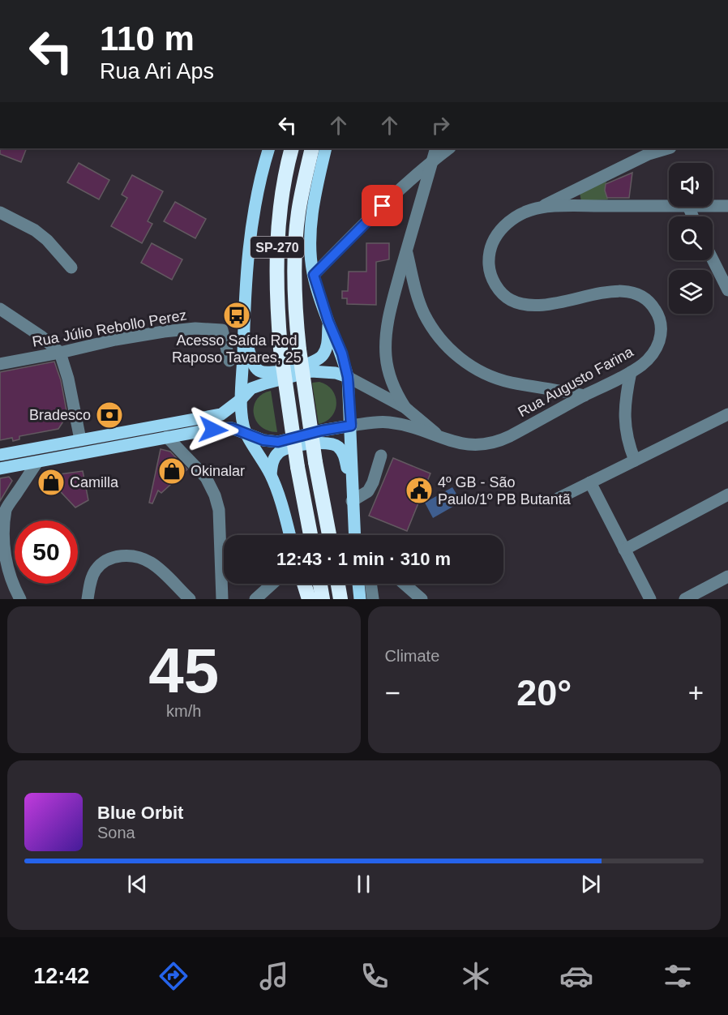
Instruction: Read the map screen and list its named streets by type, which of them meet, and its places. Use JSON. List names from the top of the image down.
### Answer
{
  "streets": {
    "highway": ["SP-270"],
    "street": ["Rua Júlio Rebollo Perez", "Rua Augusto Farina"]
  },
  "places": {
    "bus stop": ["Acesso Saída Rod Raposo Tavares, 25"],
    "bank": ["Bradesco"],
    "shop": ["Okinalar", "Camilla"],
    "public building": ["4º GB - São Paulo/1º PB Butantã"]
  },
  "page": {
    "turn": ["110 m", "Rua Ari Aps"],
    "limit": "50",
    "trip": "12:43 · 1 min · 310 m",
    "tile": [
      ["45", "km/h"],
      "Climate"
    ],
    "heat": ["−", "20°", "+"],
    "song": ["Blue Orbit", "Sona"],
    "tabs": "12:42"
  }
}
